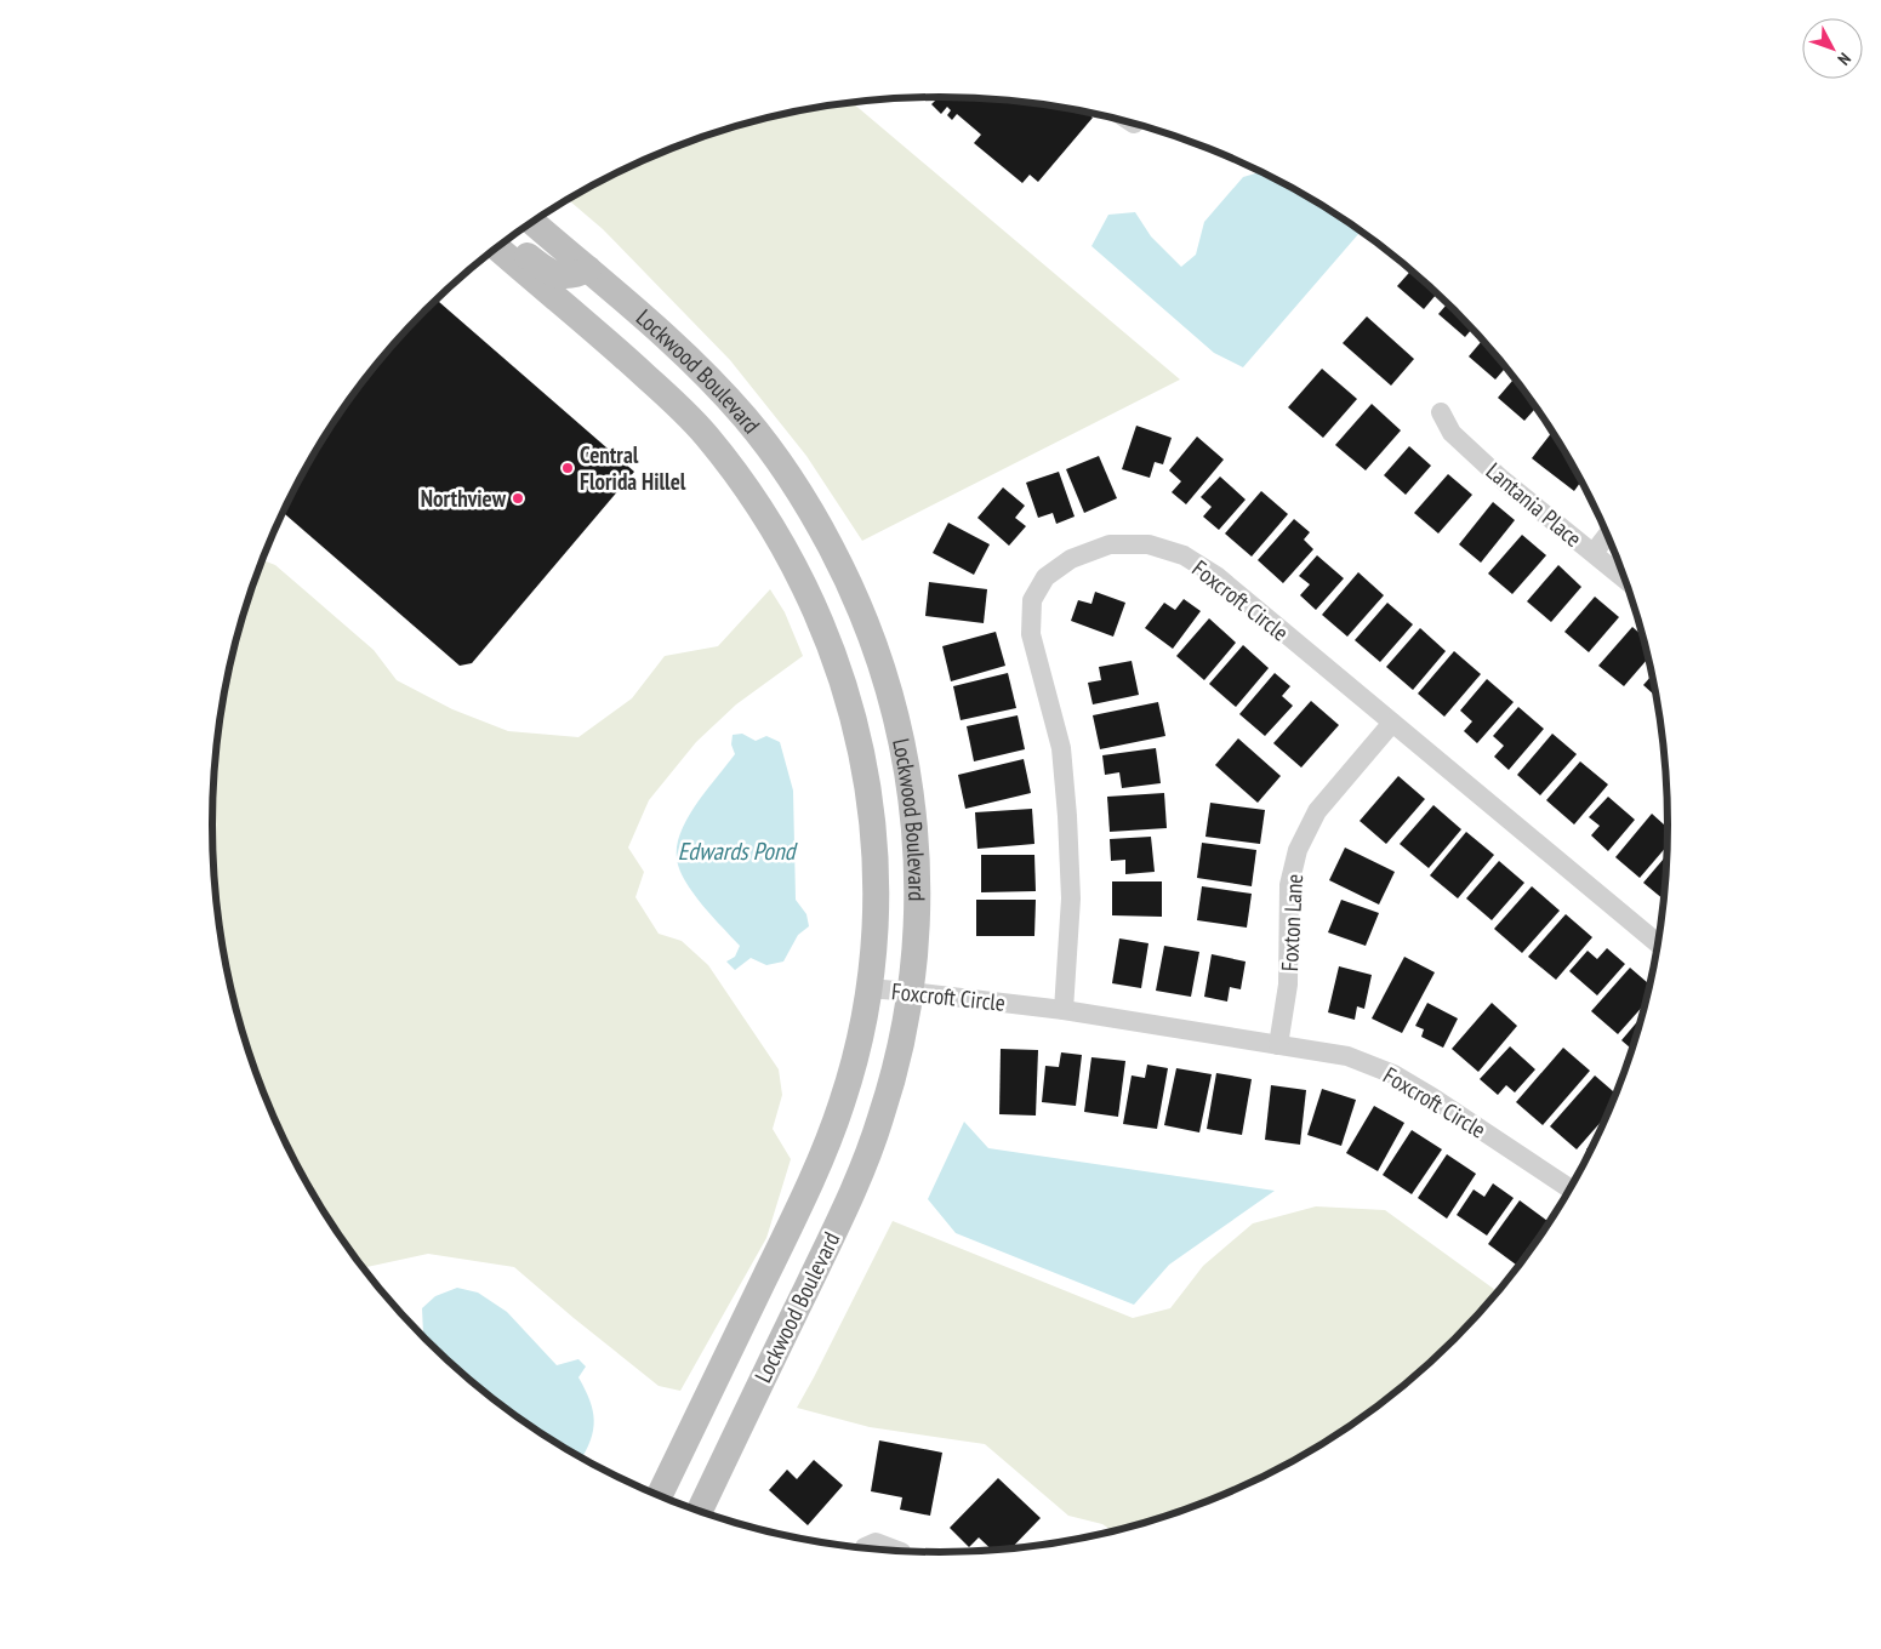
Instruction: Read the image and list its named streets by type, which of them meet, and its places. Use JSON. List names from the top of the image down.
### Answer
{
  "streets": {
    "main road": ["Lockwood Boulevard"],
    "street": ["Lantania Place", "Foxcroft Circle", "Foxton Lane"]
  },
  "crossings": [
    ["Lockwood Boulevard", "Foxcroft Circle"],
    ["Foxcroft Circle", "Foxton Lane"]
  ],
  "water": ["Edwards Pond"],
  "places": ["Central Florida Hillel", "Northview"],
  "north": "bottom right"
}
